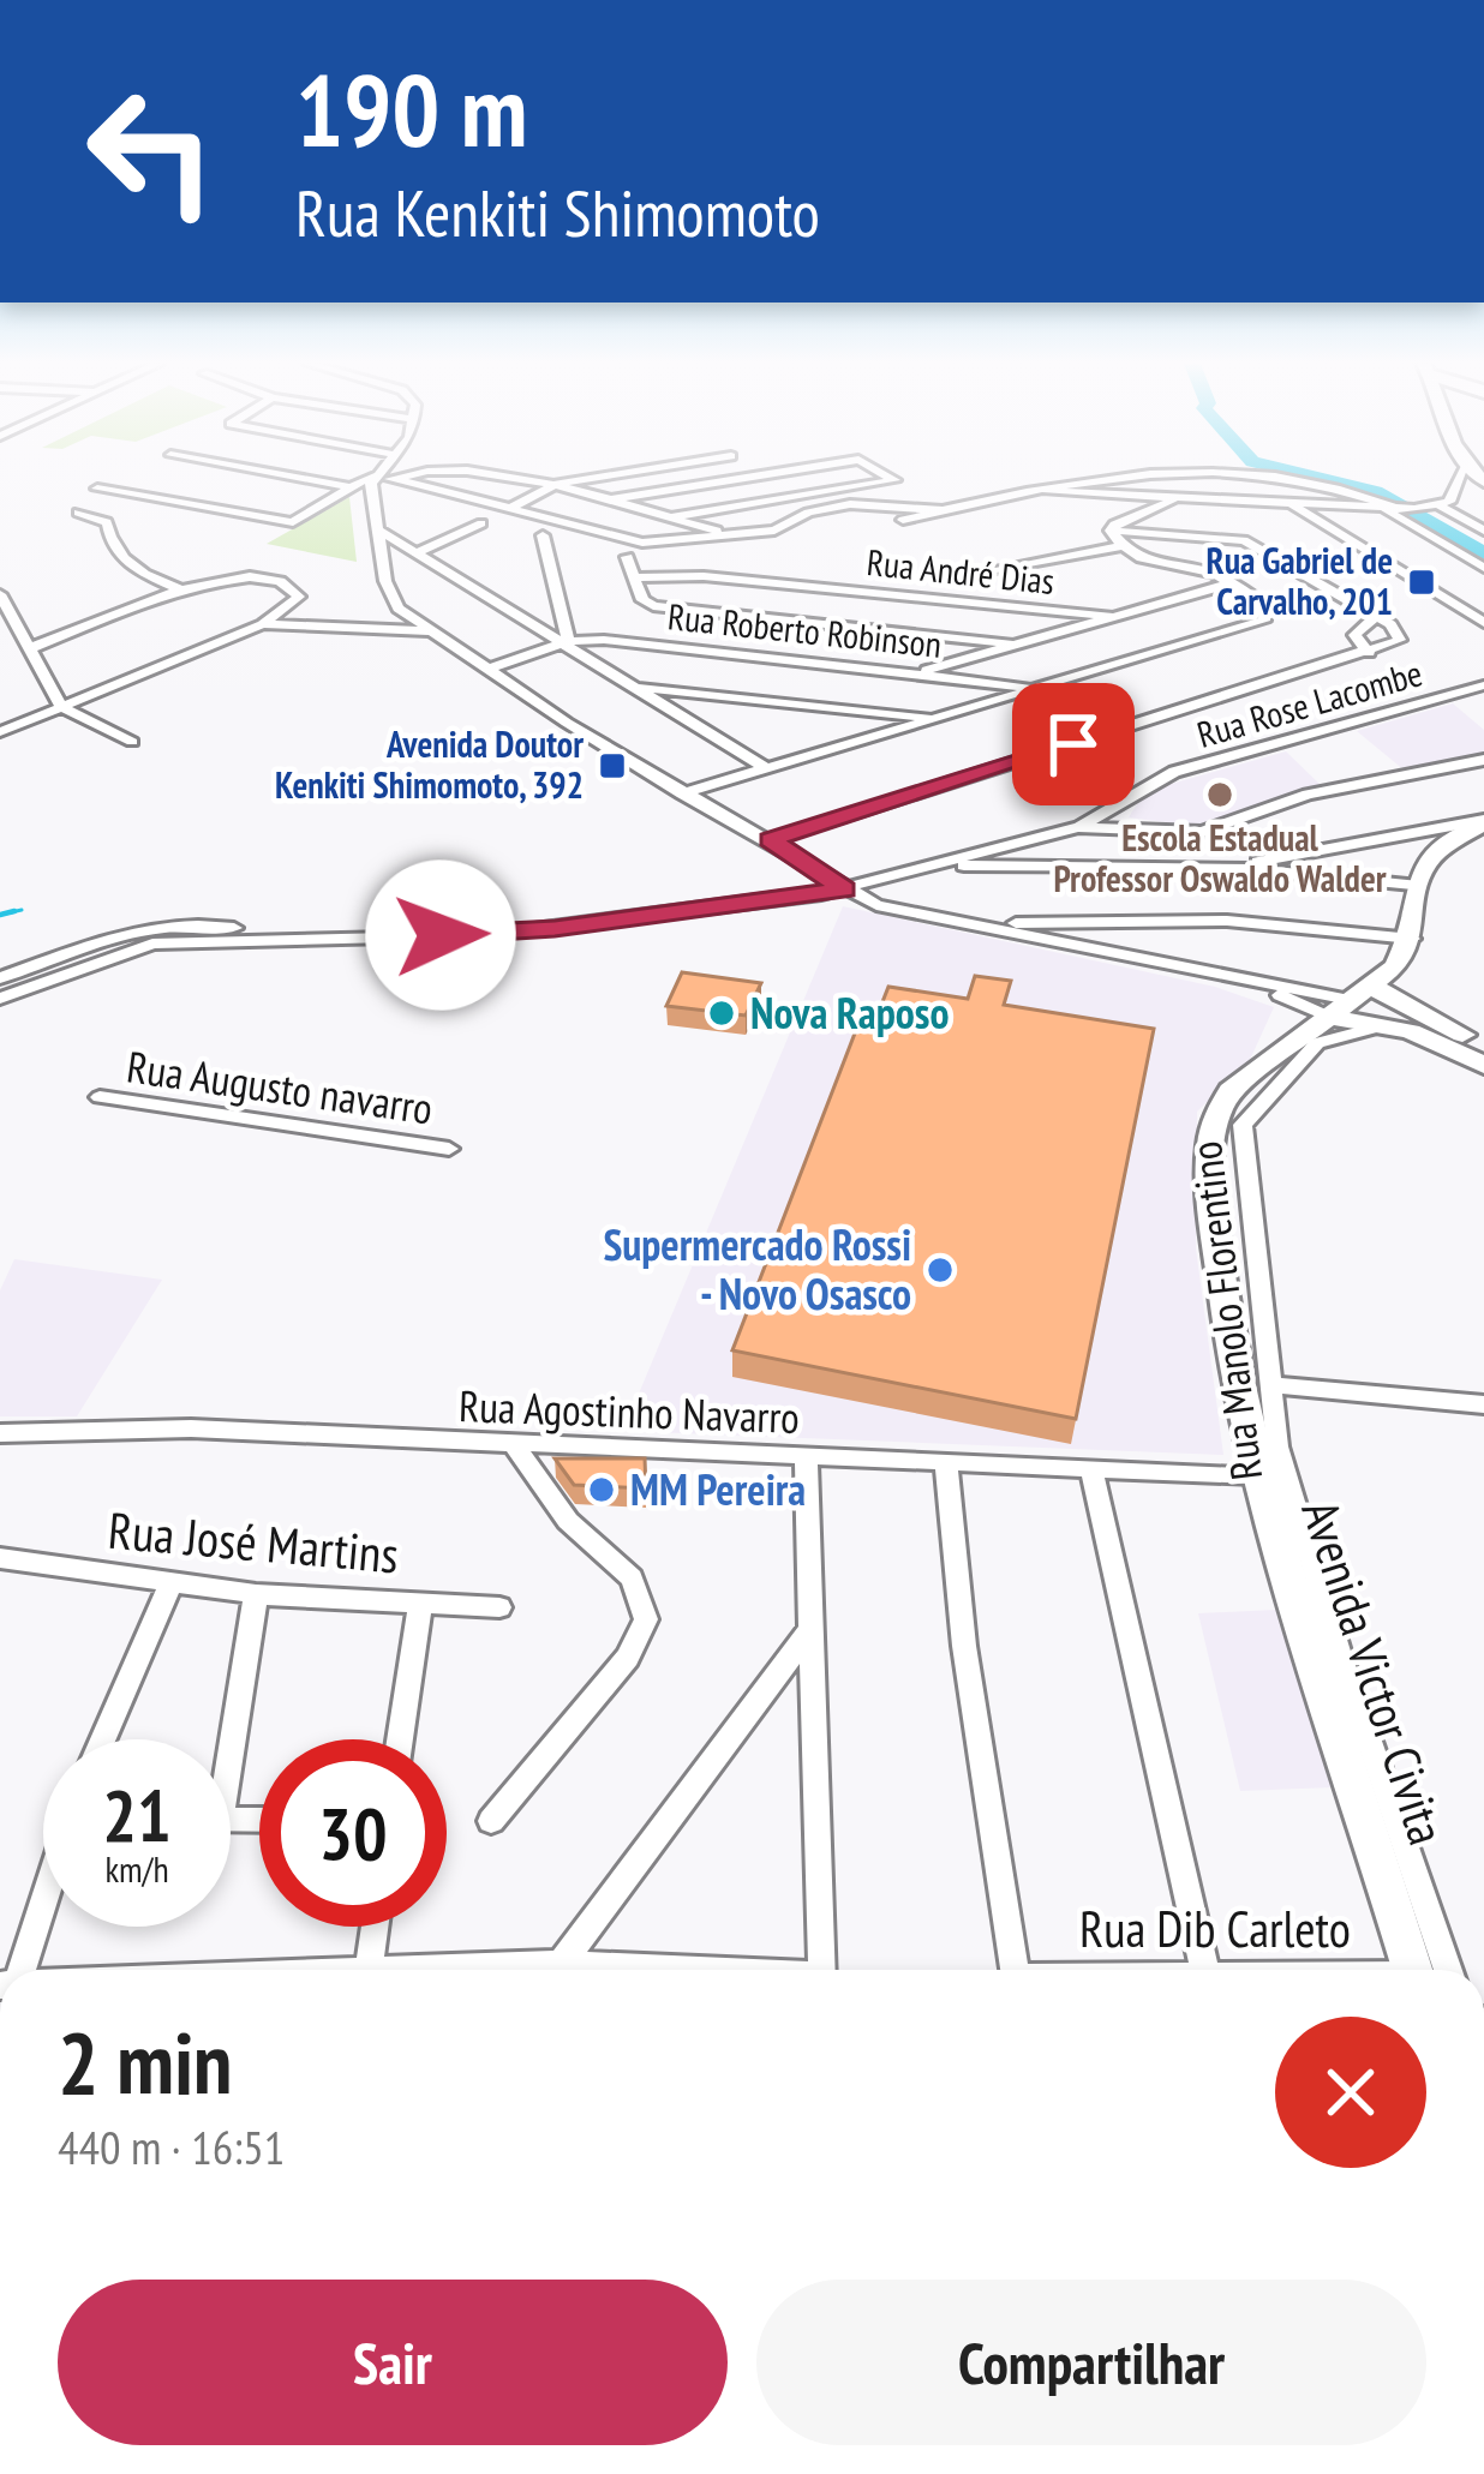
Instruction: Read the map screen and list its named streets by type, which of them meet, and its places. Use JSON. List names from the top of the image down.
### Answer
{
  "streets": {
    "main road": ["Avenida Victor Civita"],
    "street": [
      "Rua André Dias",
      "Rua Roberto Robinson",
      "Rua Rose Lacombe",
      "Rua Augusto navarro",
      "Rua Manolo Florentino",
      "Rua Agostinho Navarro",
      "Rua José Martins"
    ]
  },
  "crossings": [
    ["Rua Agostinho Navarro", "Avenida Victor Civita"]
  ],
  "places": {
    "transit": ["Rua Gabriel de Carvalho, 201", "Avenida Doutor Kenkiti Shimomoto, 392"],
    "other": [
      "Escola Estadual Professor Oswaldo Walder",
      "Nova Raposo",
      "Supermercado Rossi - Novo Osasco",
      "MM Pereira"
    ]
  },
  "page": {
    "turn": ["190 m", "Rua Kenkiti Shimomoto"],
    "speed": "21 km/h",
    "limit": "30",
    "heading": ["2 min", "440 m · 16:51"],
    "buttons": ["Sair", "Compartilhar"]
  }
}
